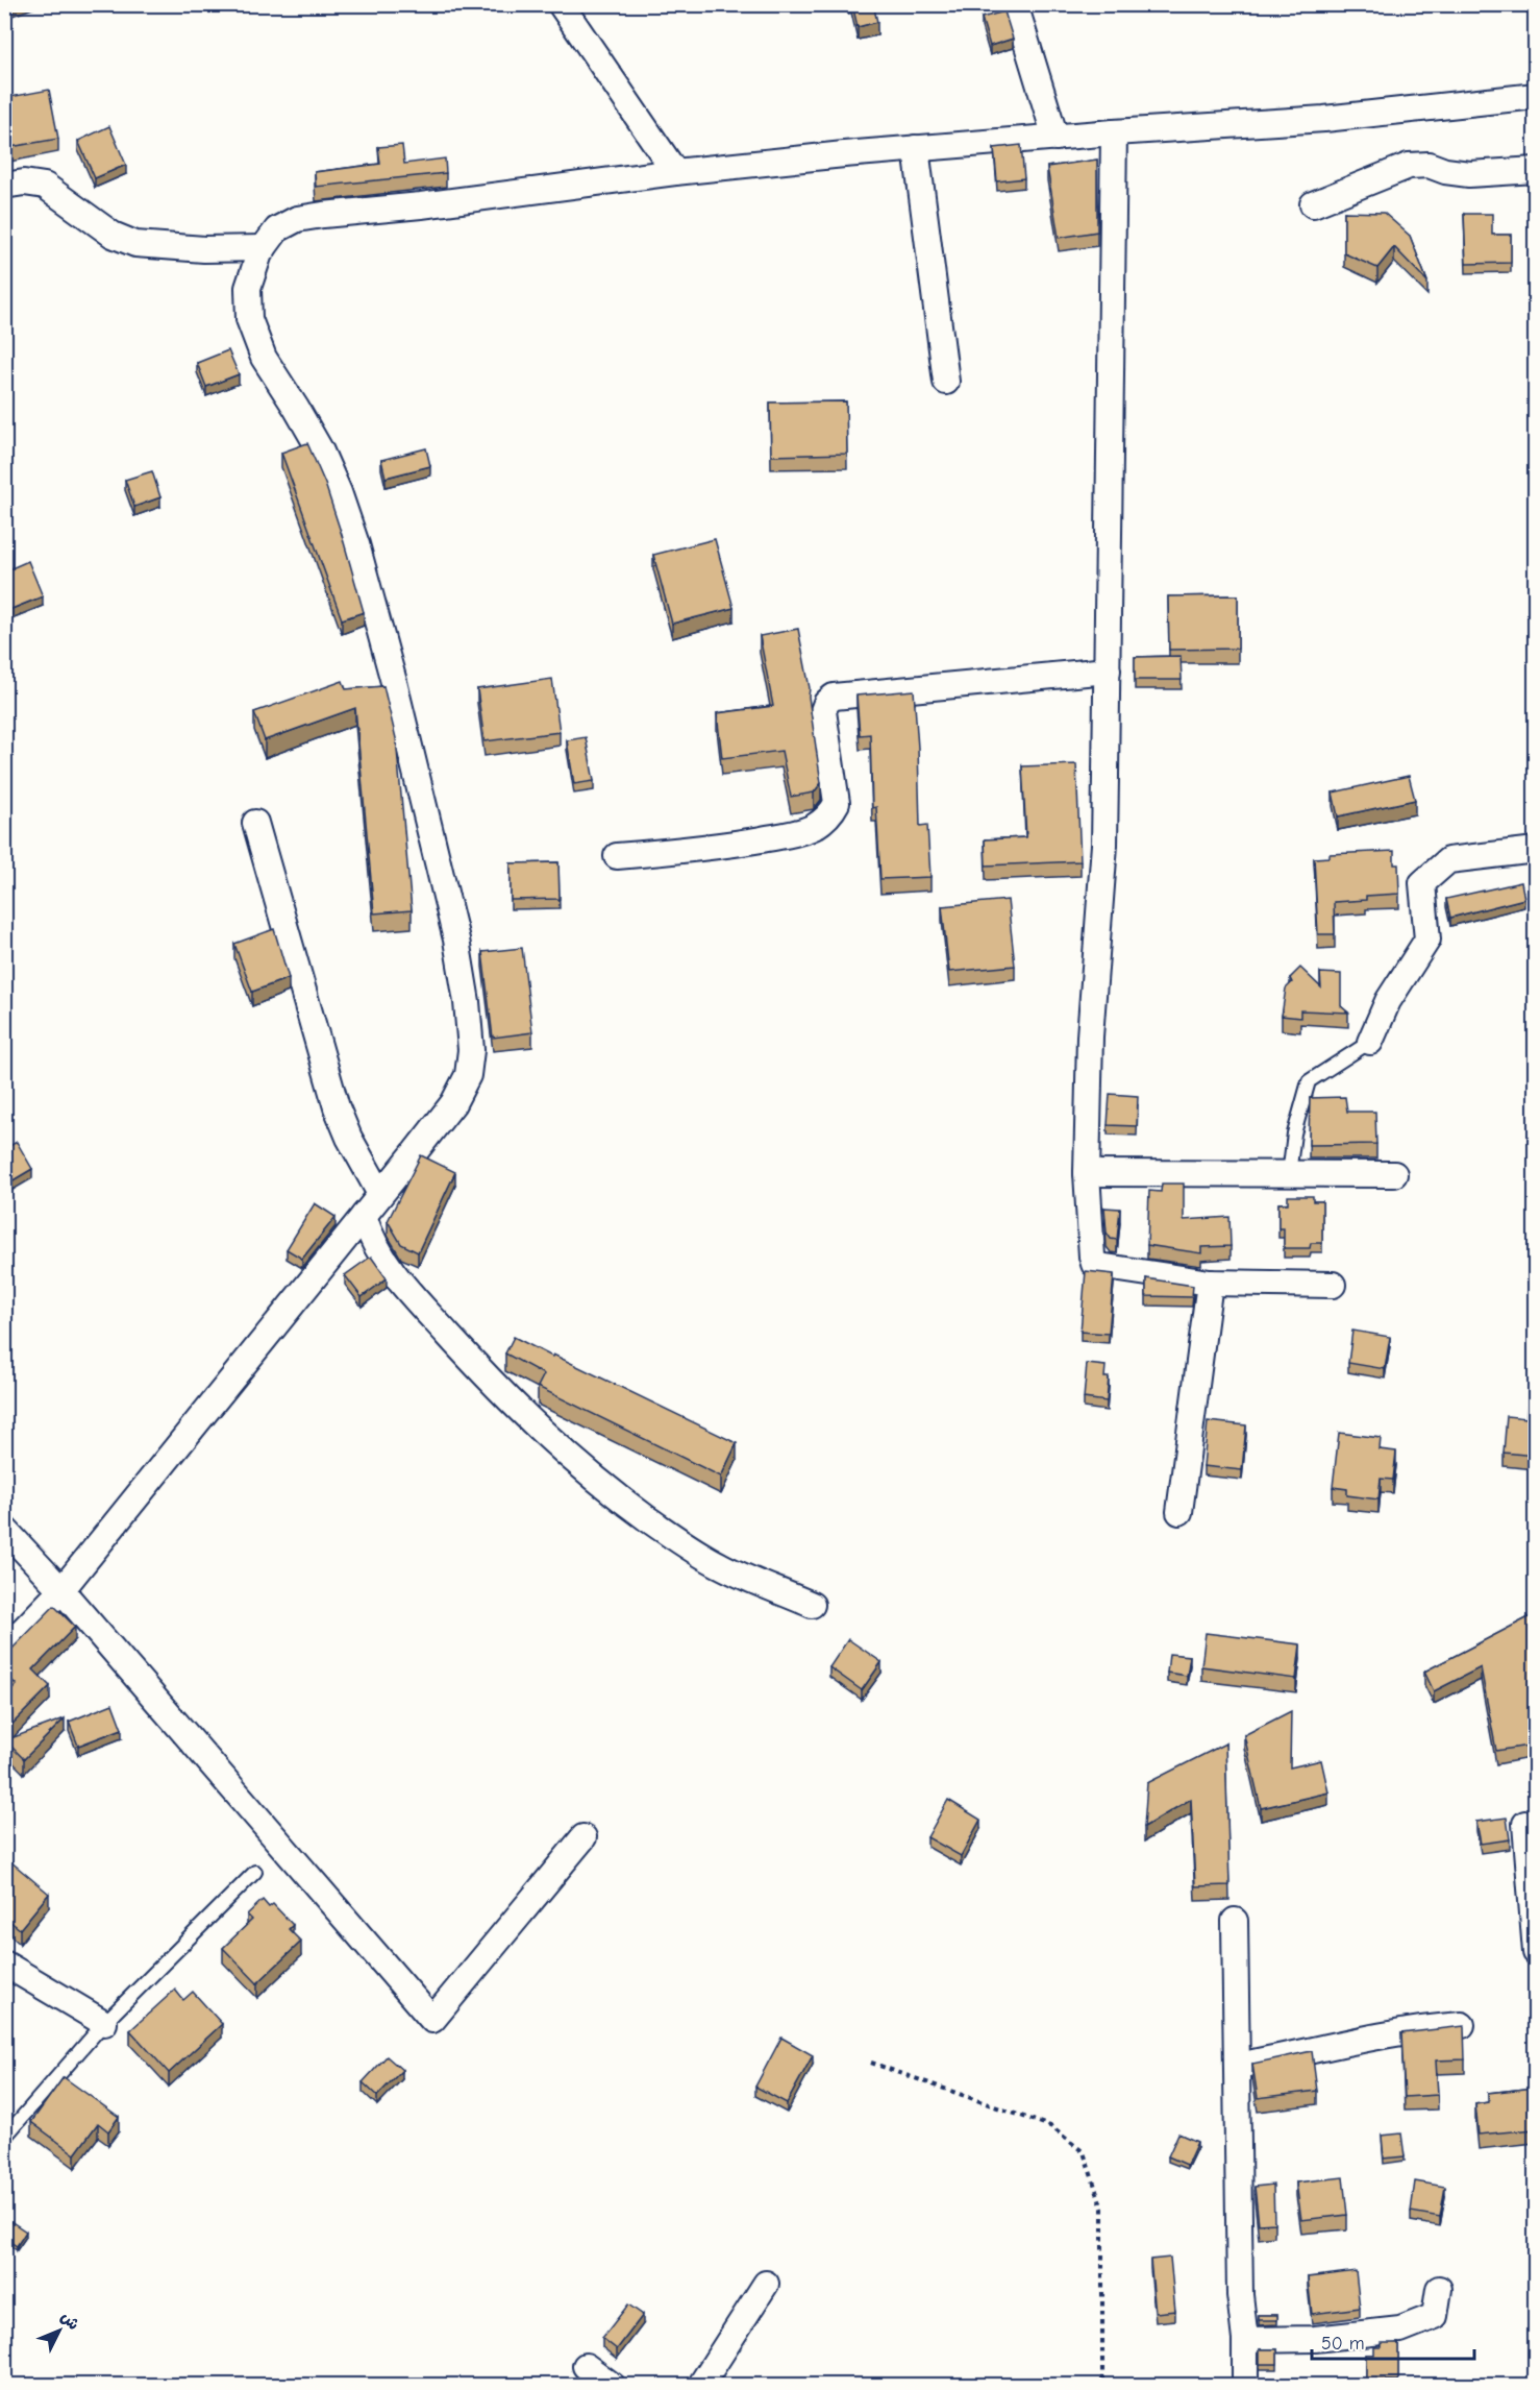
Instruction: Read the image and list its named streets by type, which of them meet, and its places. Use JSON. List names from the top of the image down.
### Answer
{
  "scale_bar": "50 m",
  "north": "top right"
}
